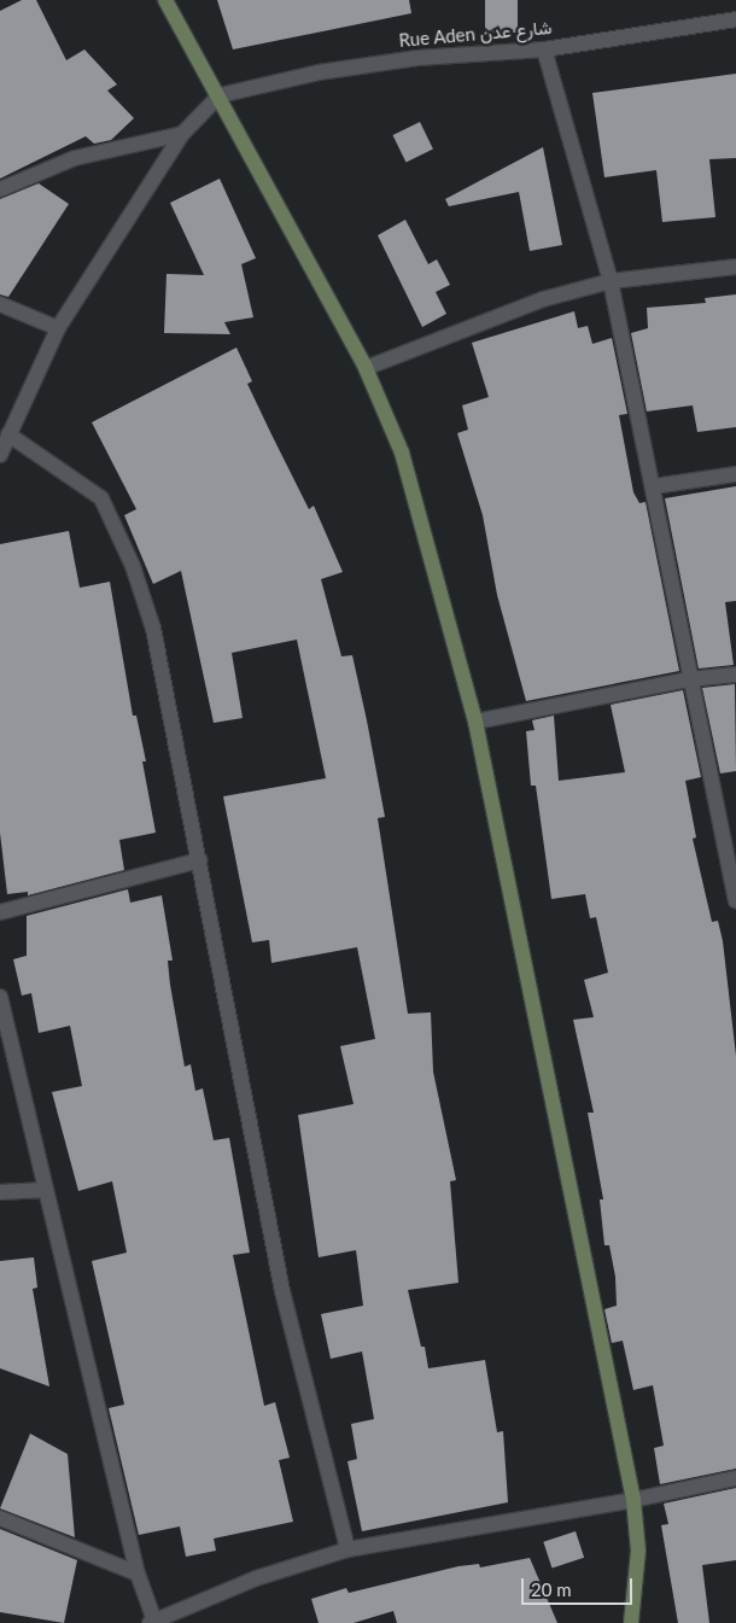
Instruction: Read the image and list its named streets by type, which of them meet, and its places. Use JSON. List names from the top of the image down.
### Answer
{
  "streets": {
    "street": ["Rue Aden شارع عدن"]
  },
  "scale_bar": "20 m"
}
